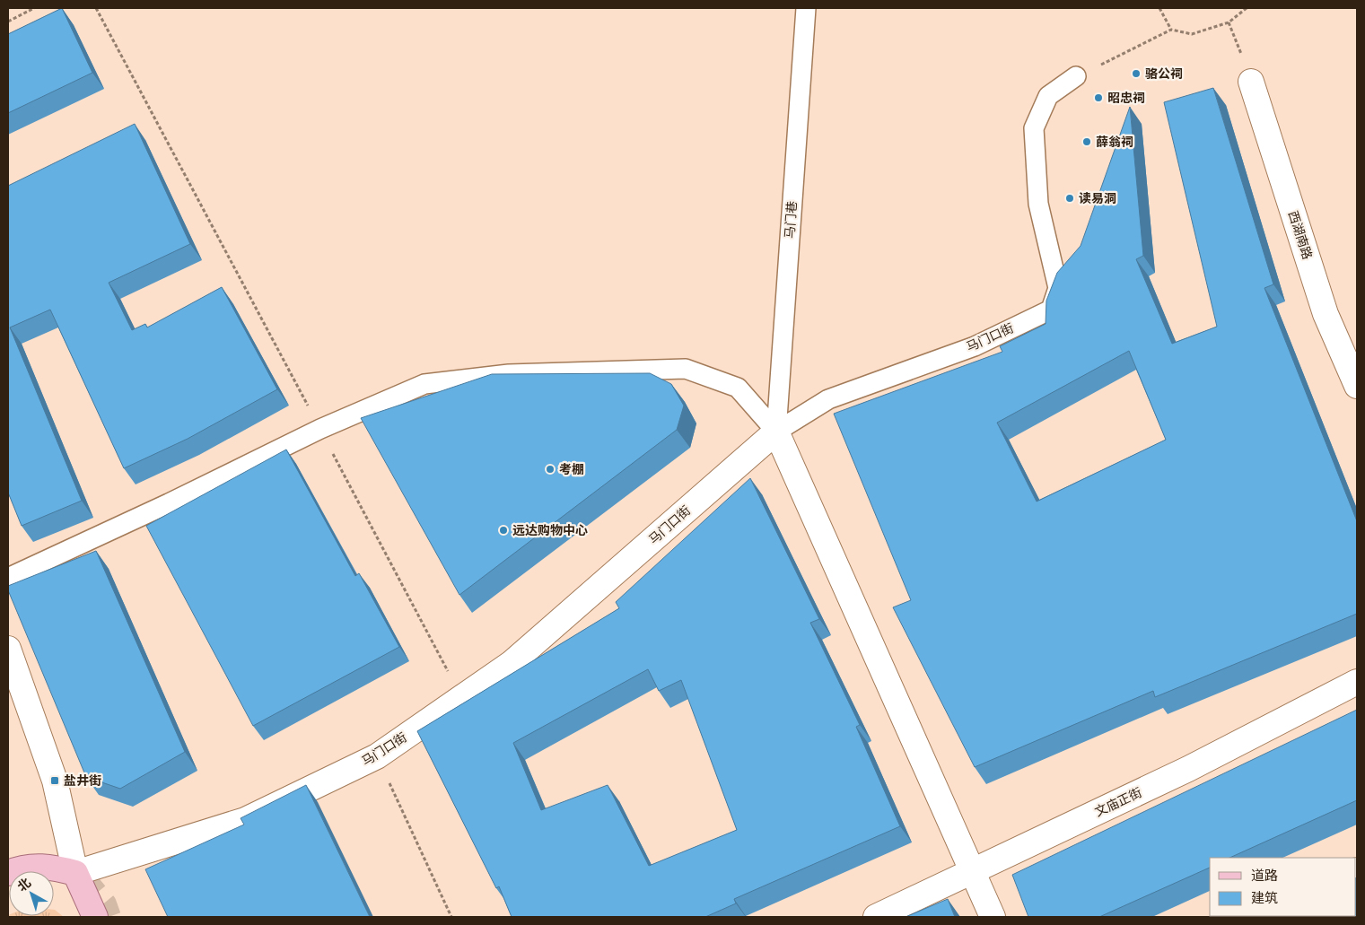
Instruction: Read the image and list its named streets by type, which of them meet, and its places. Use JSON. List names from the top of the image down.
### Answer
{
  "streets": {
    "street": ["西湖南路", "马门口街", "文庙正街"],
    "lane": ["马门巷"]
  },
  "crossings": [
    ["马门巷", "马门口街"]
  ],
  "places": {
    "other": [
      "骆公祠",
      "昭忠祠",
      "薛翁祠",
      "读易洞",
      "考棚",
      "远达购物中心"
    ],
    "transit": ["盐井街"]
  },
  "legend": ["道路", "建筑"],
  "north": "top left"
}
